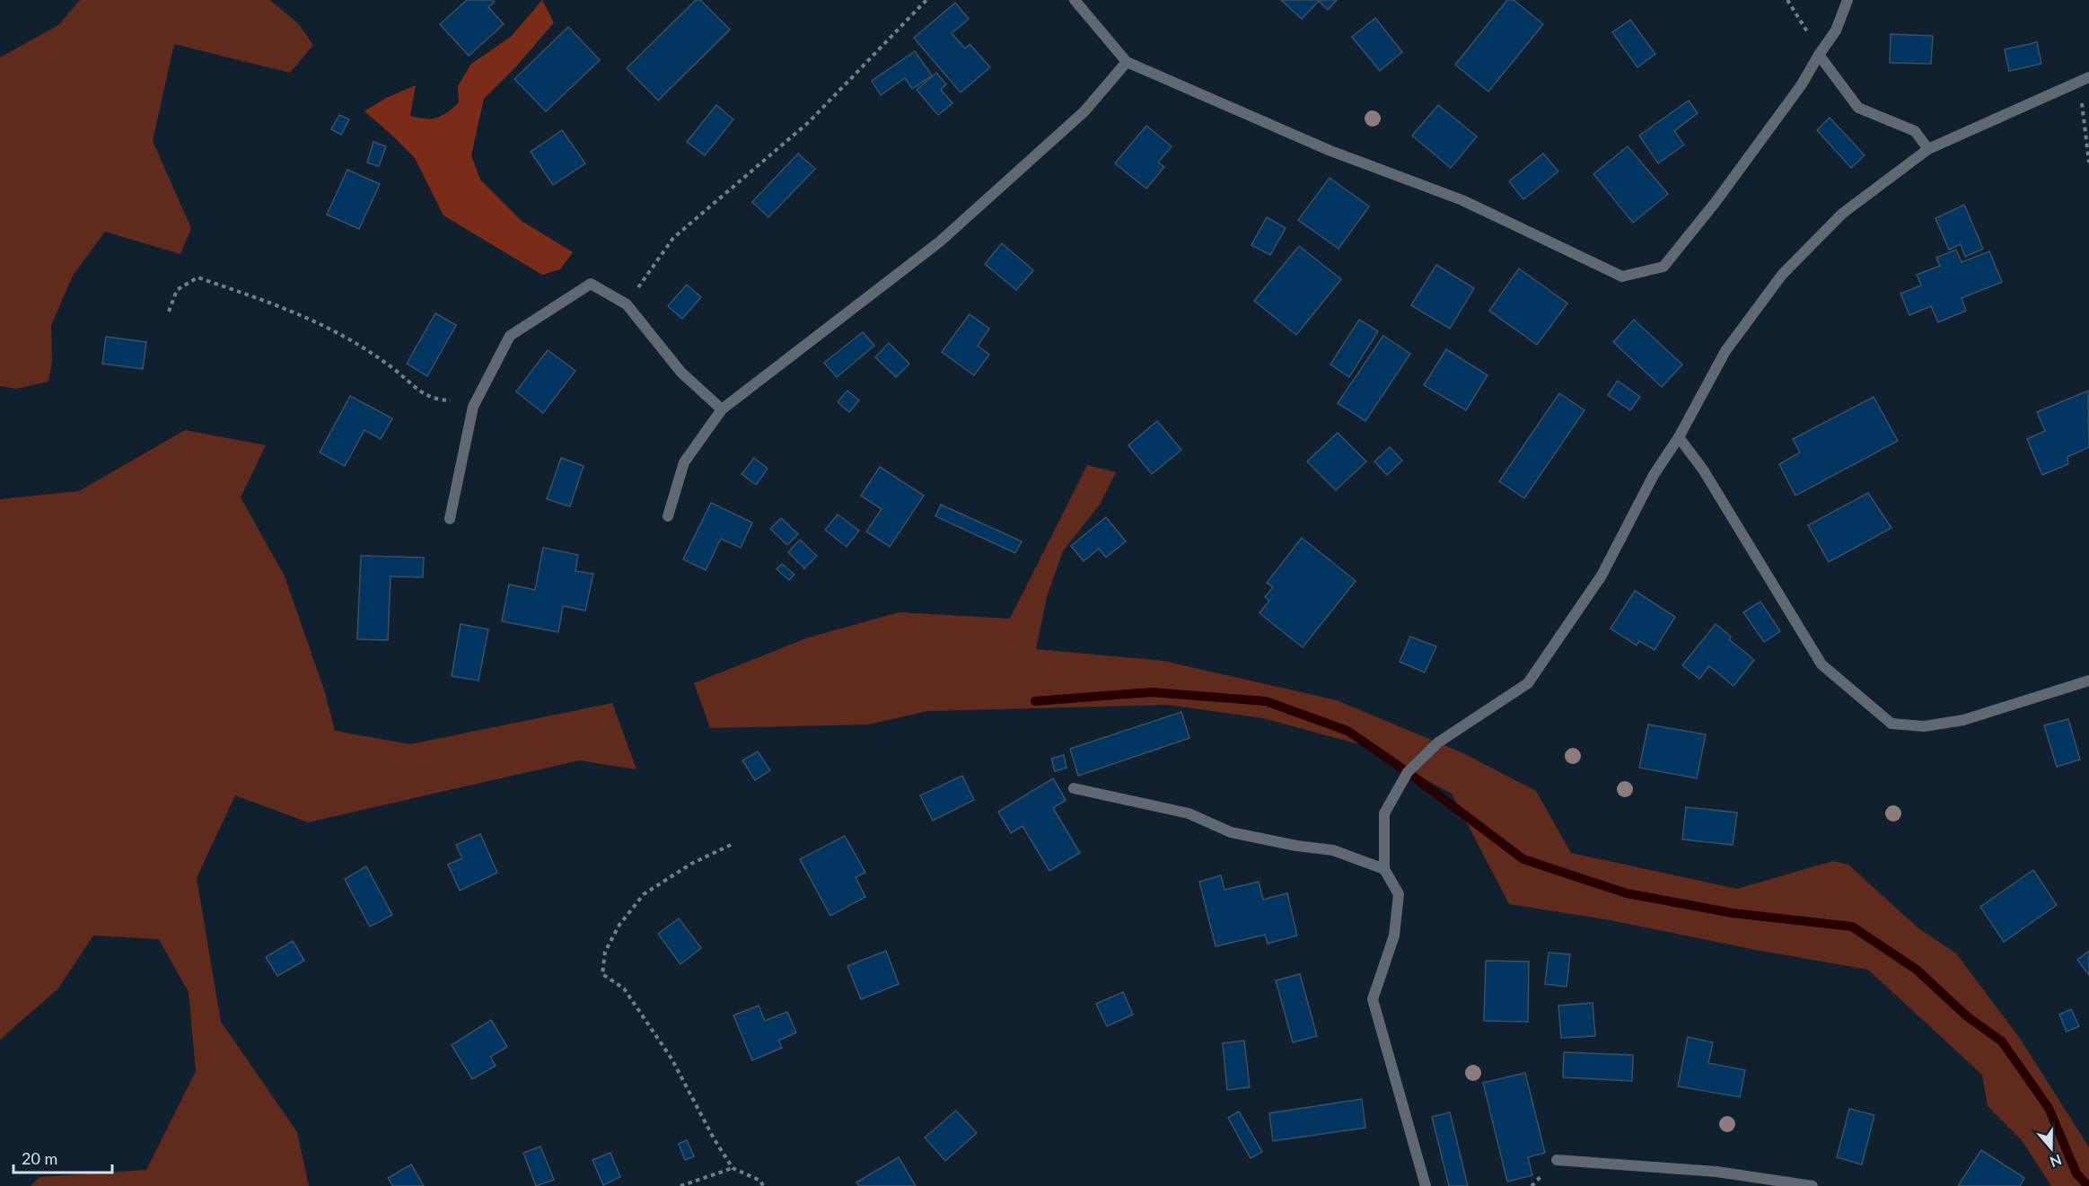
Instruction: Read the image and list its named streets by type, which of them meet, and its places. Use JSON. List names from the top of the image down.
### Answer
{
  "scale_bar": "20 m",
  "north": "bottom"
}
